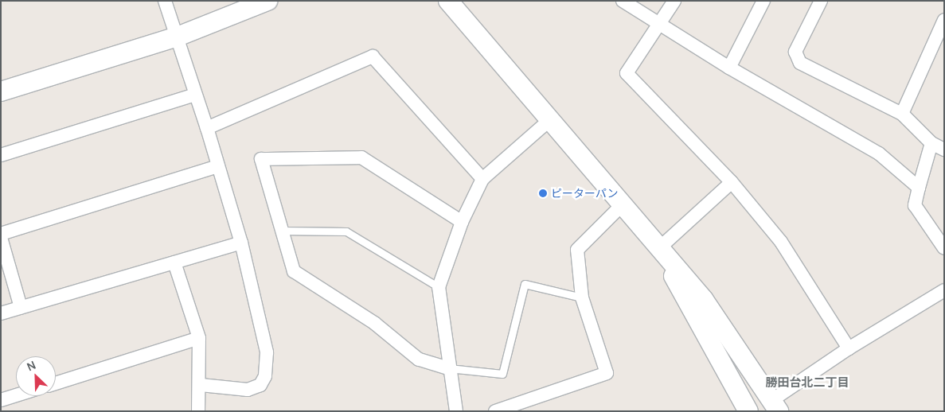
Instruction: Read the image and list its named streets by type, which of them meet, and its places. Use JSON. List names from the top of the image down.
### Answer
{
  "districts": ["勝田台北二丁目"],
  "places": ["ピーターパン"],
  "north": "top left"
}
